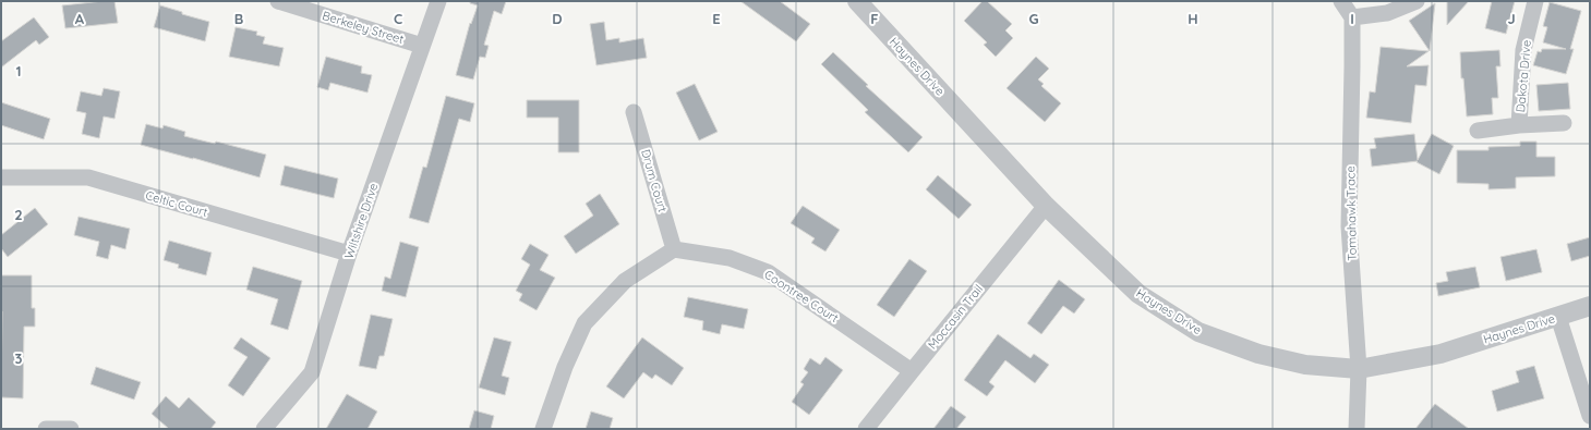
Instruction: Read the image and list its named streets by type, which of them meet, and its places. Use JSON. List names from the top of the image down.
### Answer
{
  "streets": {
    "street": [
      "Berkeley Street",
      "Haynes Drive",
      "Dakota Drive",
      "Drum Court",
      "Celtic Court",
      "Tomahawk Trace",
      "Wiltshire Drive",
      "Coontree Court",
      "Moccasin Trail"
    ]
  },
  "crossings": [
    ["Berkeley Street", "Wiltshire Drive"],
    ["Haynes Drive", "Tomahawk Trace"],
    ["Haynes Drive", "Moccasin Trail"],
    ["Drum Court", "Coontree Court"],
    ["Celtic Court", "Wiltshire Drive"],
    ["Coontree Court", "Moccasin Trail"]
  ],
  "grid": {
    "columns": [
      "A",
      "B",
      "C",
      "D",
      "E",
      "F",
      "G",
      "H",
      "I",
      "J"
    ],
    "rows": ["1", "2", "3"]
  }
}
